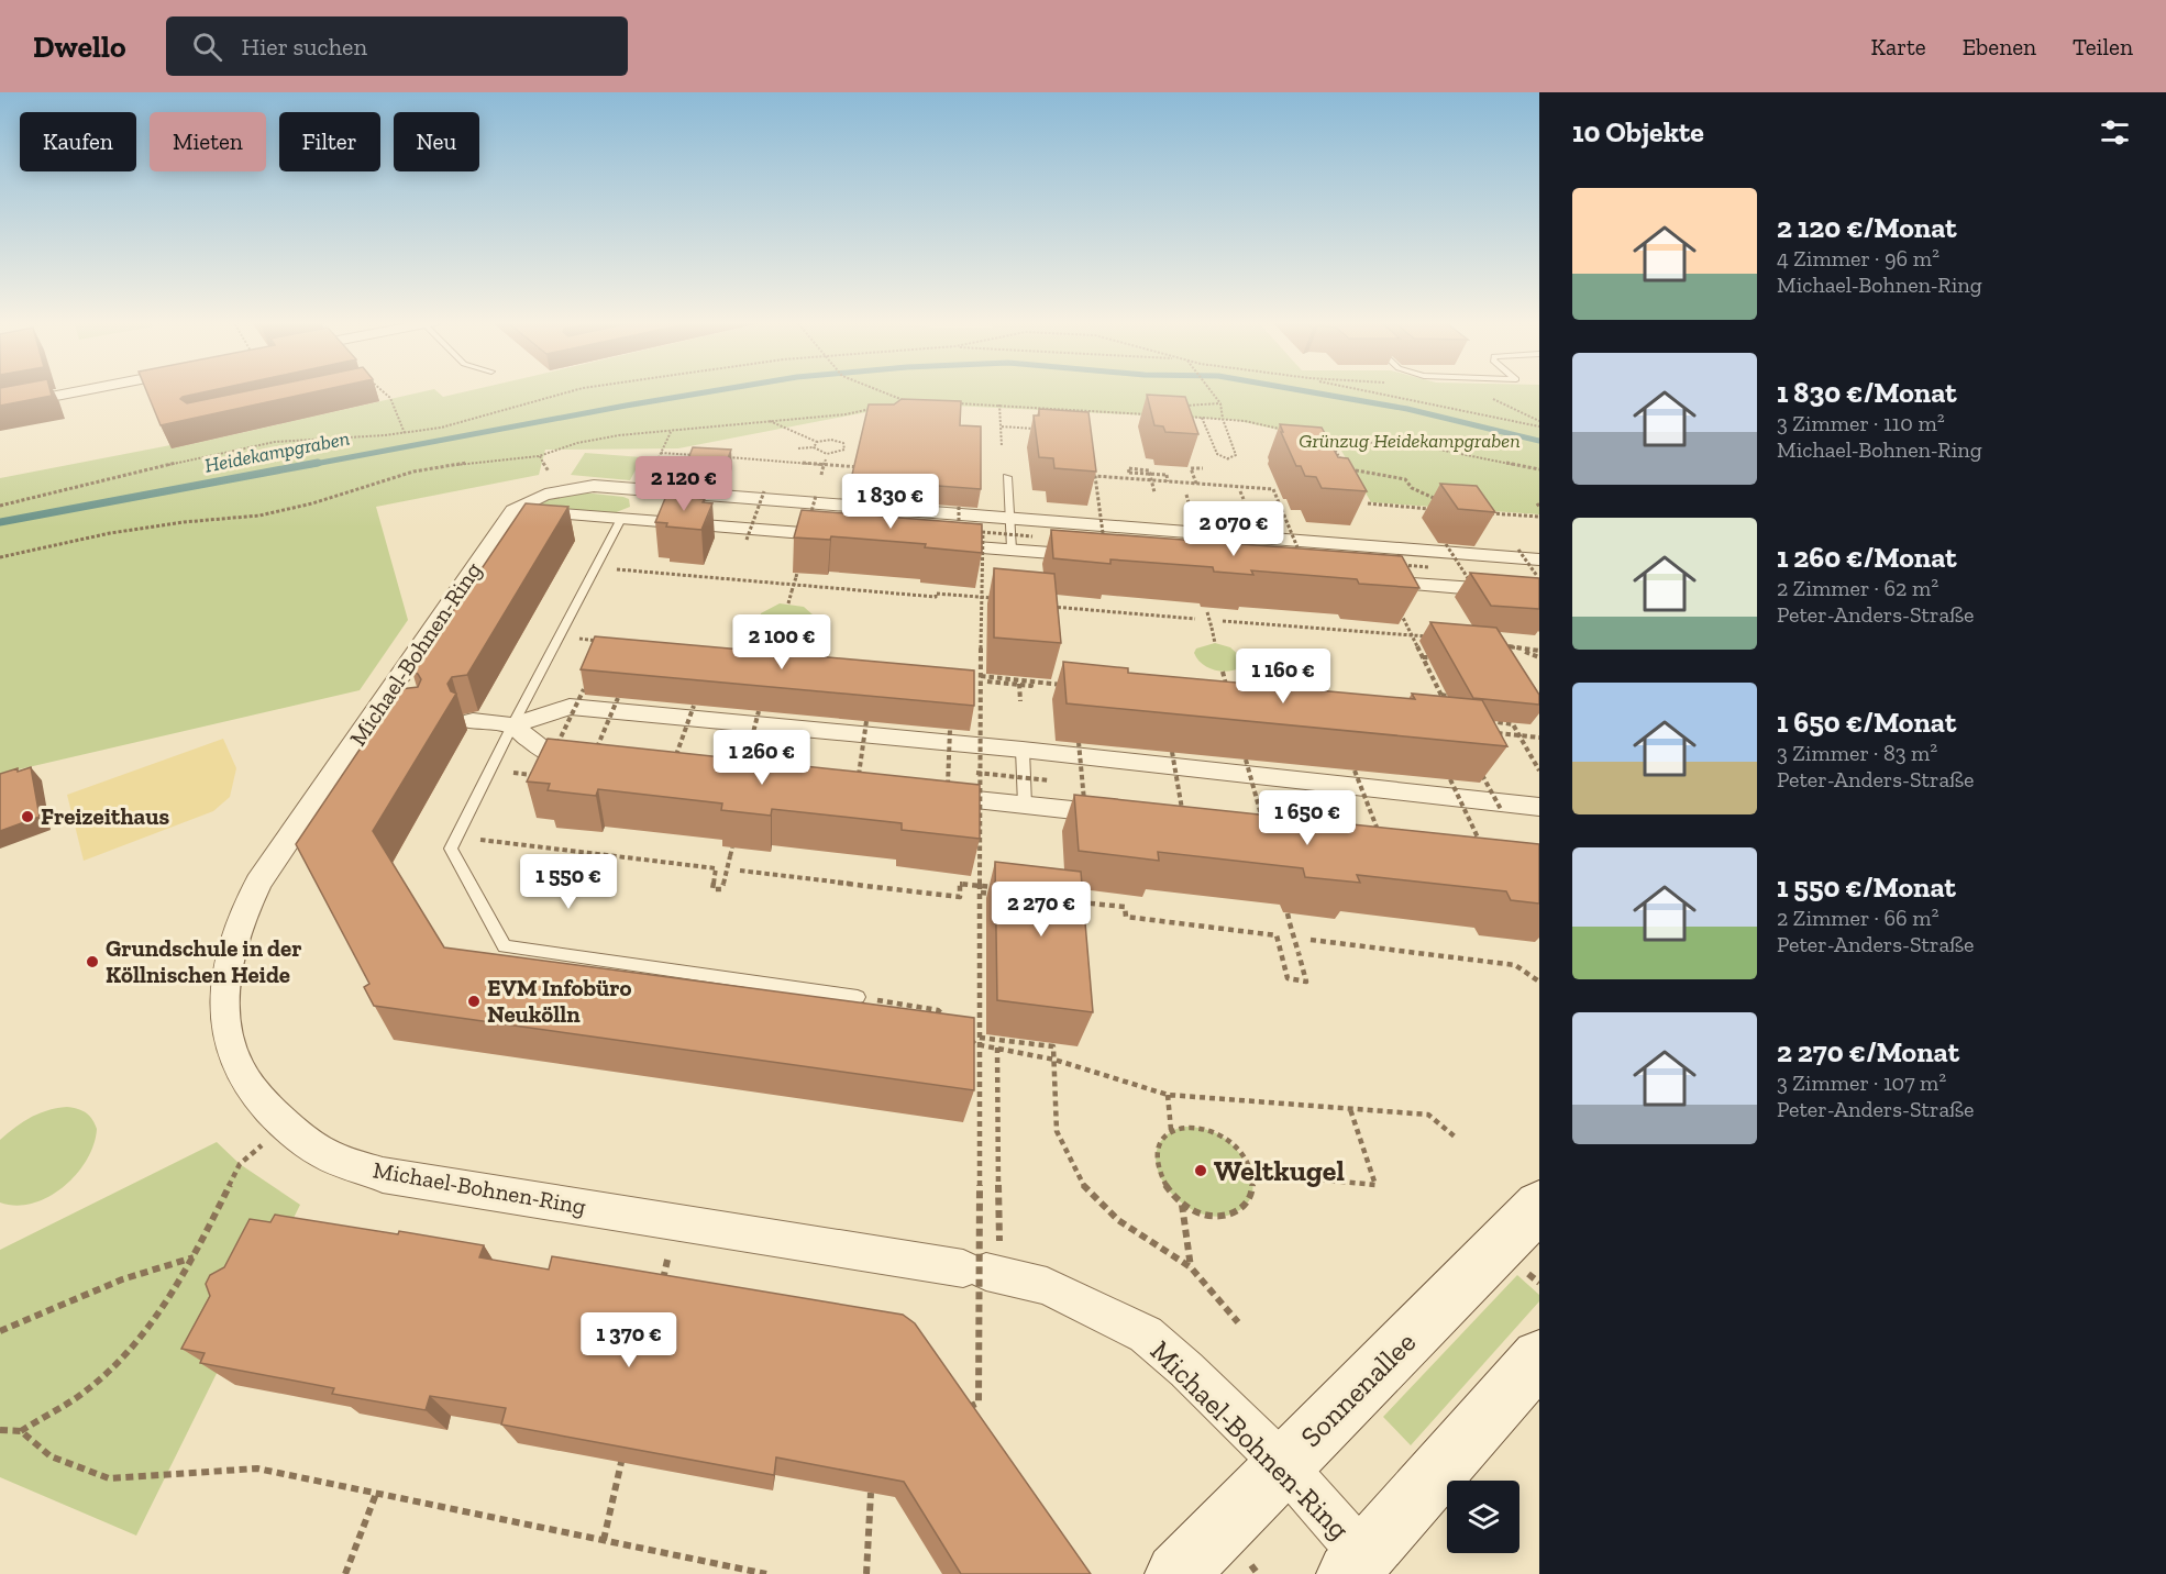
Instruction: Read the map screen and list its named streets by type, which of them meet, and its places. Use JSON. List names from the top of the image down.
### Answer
{
  "streets": {
    "main road": ["Sonnenallee"],
    "street": ["Michael-Bohnen-Ring"]
  },
  "crossings": [
    ["Michael-Bohnen-Ring", "Sonnenallee"]
  ],
  "water": ["Heidekampgraben"],
  "parks": ["Grünzug Heidekampgraben"],
  "places": [
    "Freizeithaus",
    "Grundschule in der Köllnischen Heide",
    "EVM Infobüro Neukölln",
    "Weltkugel"
  ],
  "page": {
    "header": "Dwello",
    "search": "Hier suchen",
    "nav": ["Karte", "Ebenen", "Teilen"],
    "heading": "10 Objekte",
    "chip": [
      "Kaufen",
      "Mieten",
      "Filter",
      "Neu"
    ],
    "list": [
      {
        "name": "2 120 €/Monat",
        "note": "4 Zimmer · 96 m² · Michael-Bohnen-Ring"
      },
      {
        "name": "1 830 €/Monat",
        "note": "3 Zimmer · 110 m² · Michael-Bohnen-Ring"
      },
      {
        "name": "1 260 €/Monat",
        "note": "2 Zimmer · 62 m² · Peter-Anders-Straße"
      },
      {
        "name": "1 650 €/Monat",
        "note": "3 Zimmer · 83 m² · Peter-Anders-Straße"
      },
      {
        "name": "1 550 €/Monat",
        "note": "2 Zimmer · 66 m² · Peter-Anders-Straße"
      },
      {
        "name": "2 270 €/Monat",
        "note": "3 Zimmer · 107 m² · Peter-Anders-Straße"
      }
    ],
    "price": [
      "2 120 €",
      "1 830 €",
      "2 070 €",
      "2 100 €",
      "1 160 €",
      "1 260 €",
      "1 650 €",
      "1 550 €",
      "2 270 €",
      "1 370 €"
    ]
  }
}
